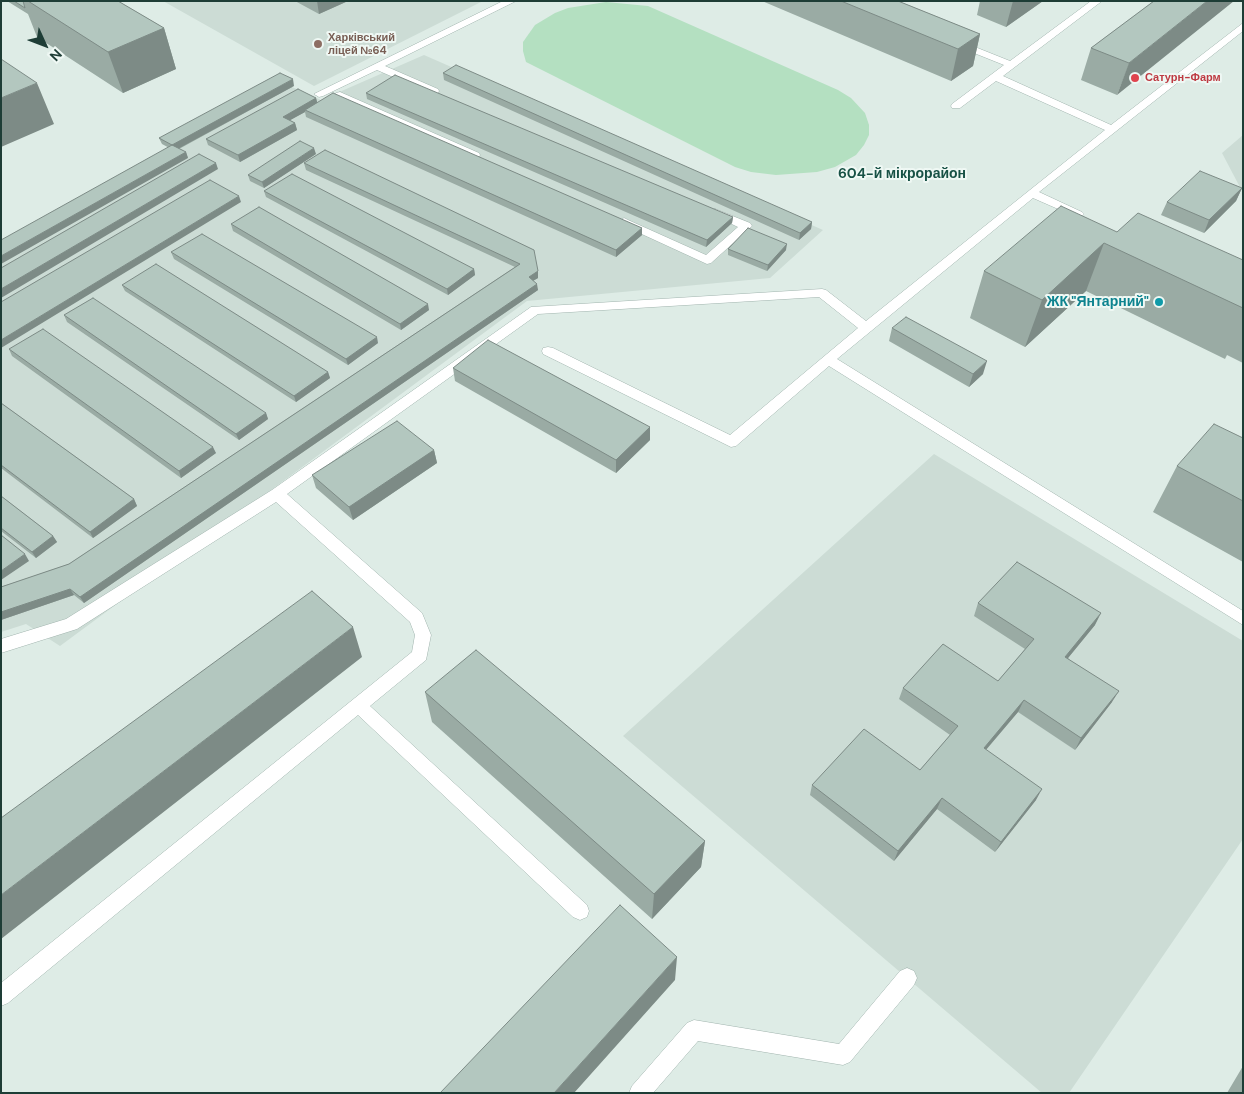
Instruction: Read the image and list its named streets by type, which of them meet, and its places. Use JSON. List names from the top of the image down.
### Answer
{
  "districts": ["604-й мікрорайон"],
  "places": ["Харківський ліцей №64", "Сатурн-Фарм", "ЖК \"Янтарний\""],
  "north": "bottom right"
}
